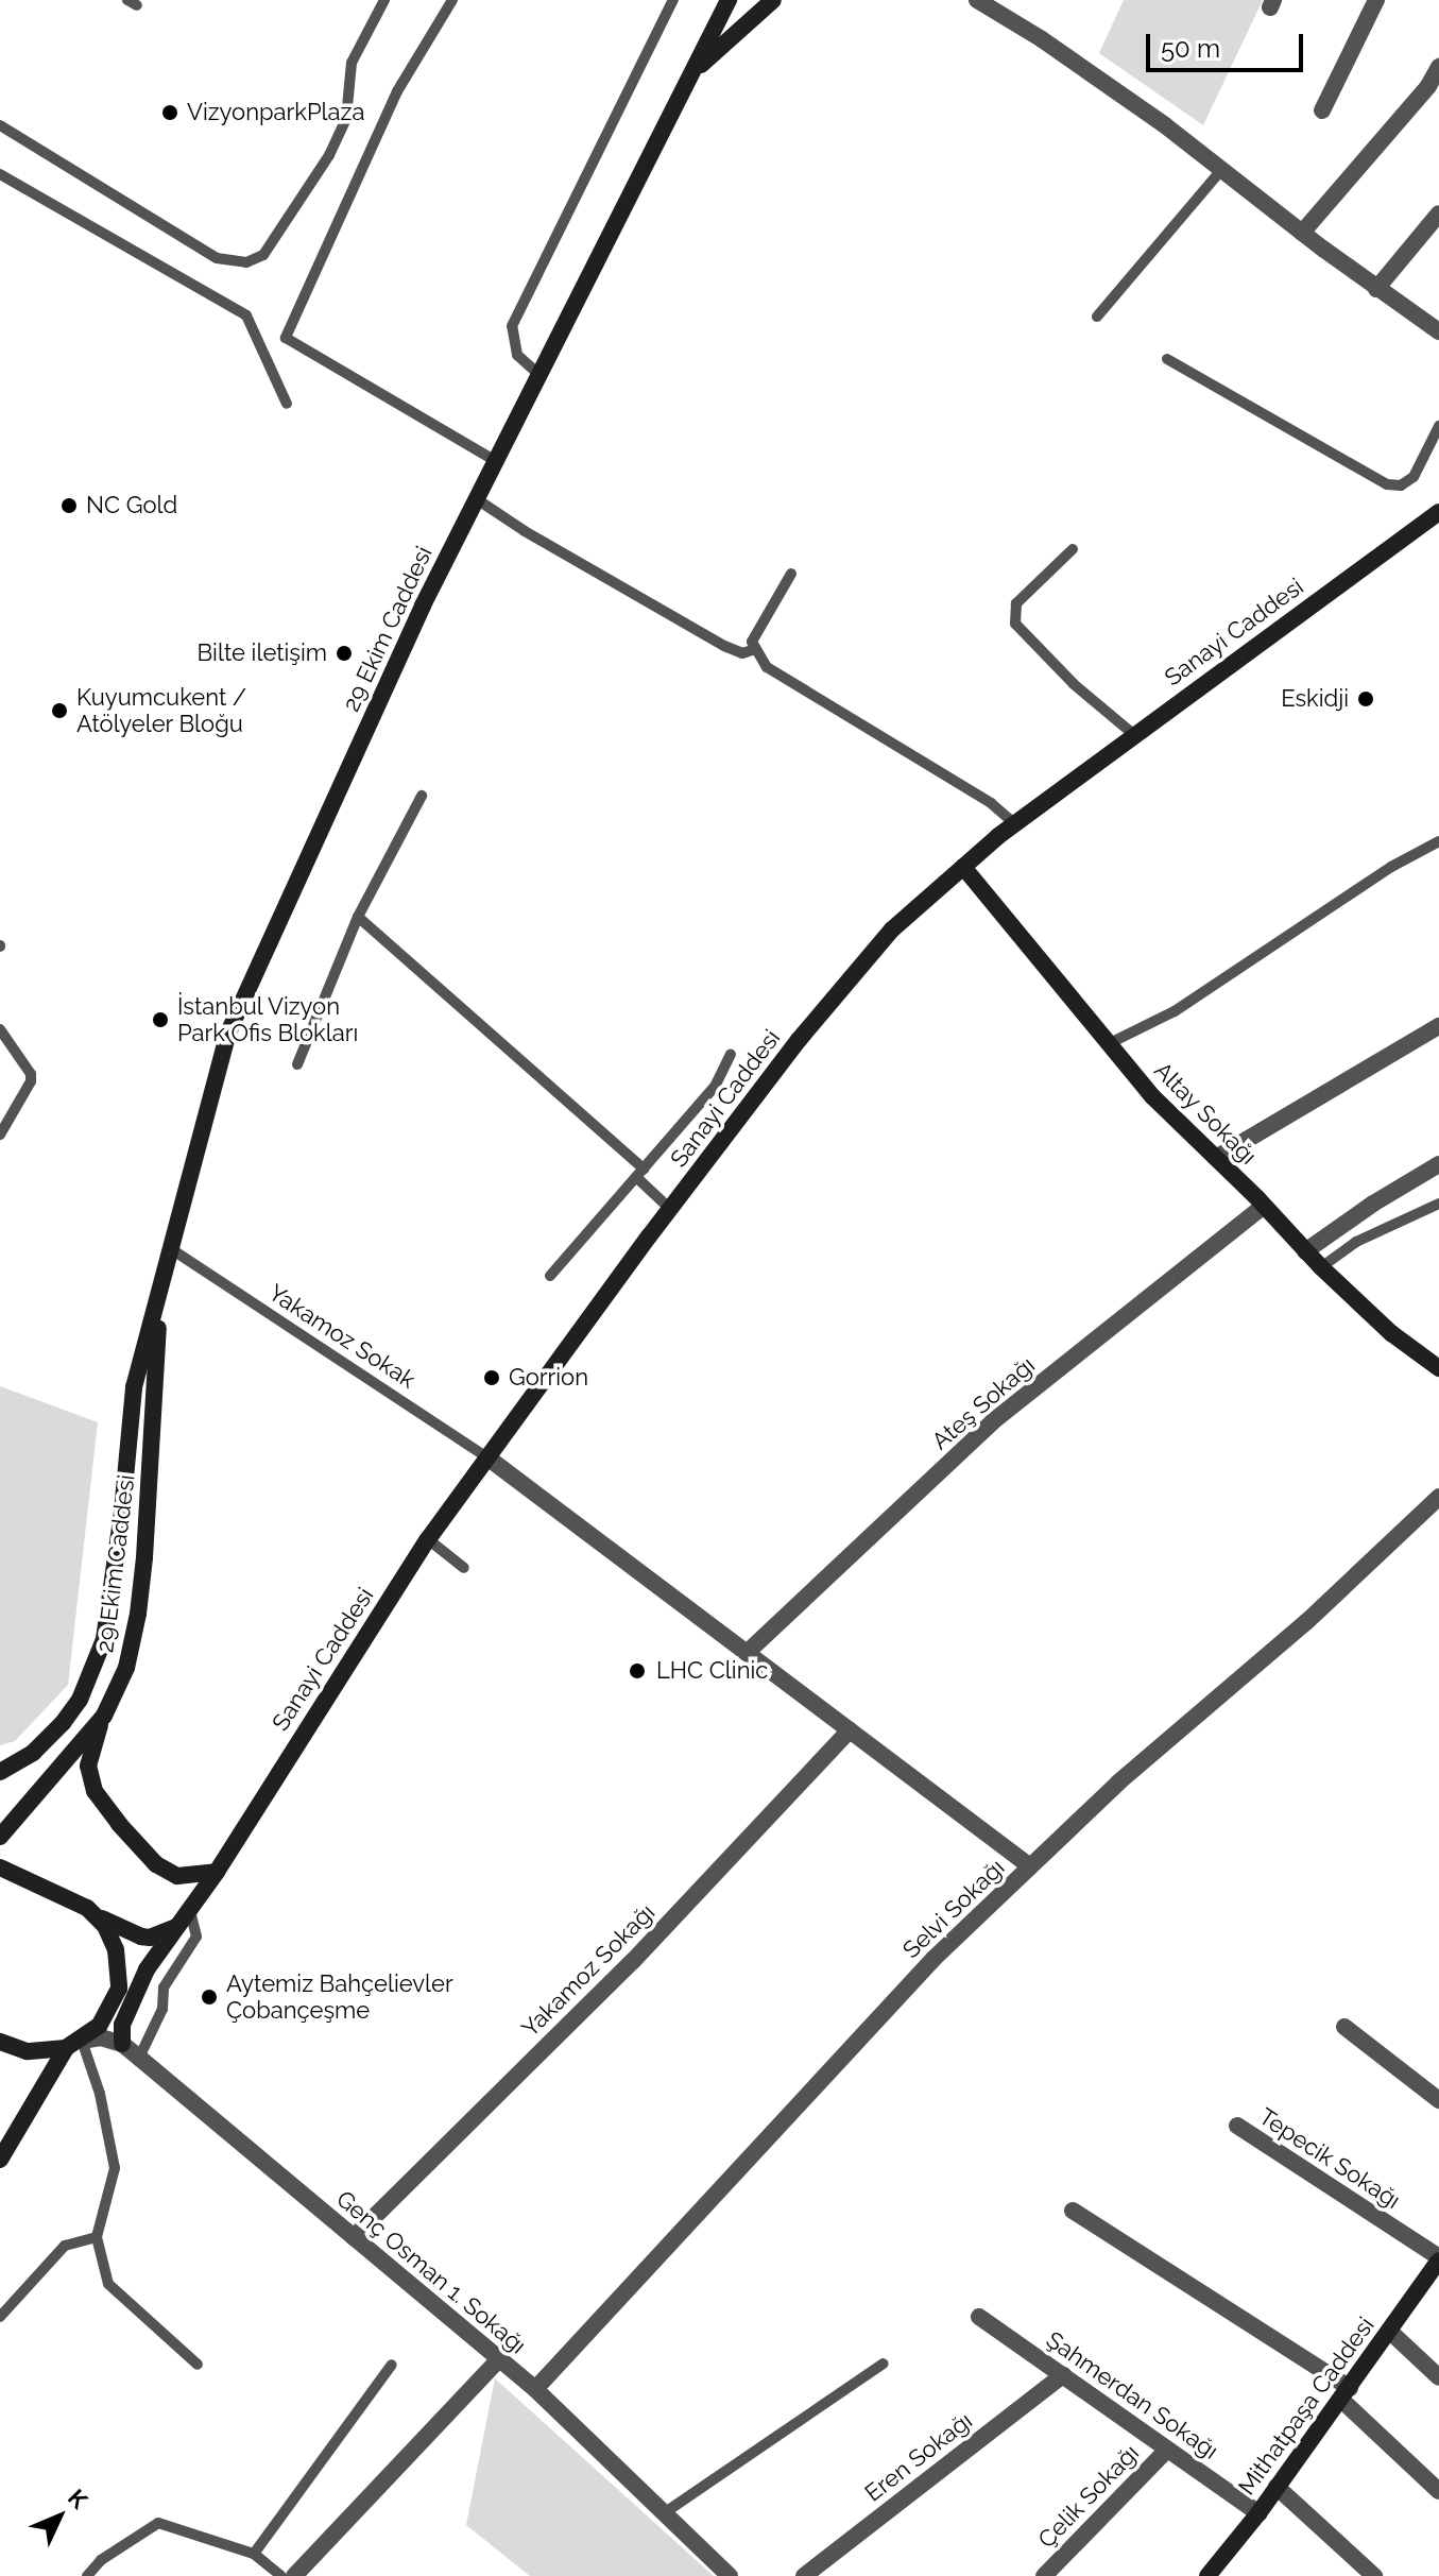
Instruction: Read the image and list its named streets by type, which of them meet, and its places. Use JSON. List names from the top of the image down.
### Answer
{
  "streets": {
    "main road": [
      "29 Ekim Caddesi",
      "Sanayi Caddesi",
      "Altay Sokağı",
      "Mithatpaşa Caddesi"
    ],
    "street": [
      "Ateş Sokağı",
      "Selvi Sokağı",
      "Yakamoz Sokağı",
      "Tepecik Sokağı",
      "Genç Osman 1. Sokağı",
      "Şahmerdan Sokağı",
      "Eren Sokağı",
      "Çelik Sokağı"
    ],
    "lane": ["Yakamoz Sokak"]
  },
  "crossings": [
    ["29 Ekim Caddesi", "Yakamoz Sokak"],
    ["Sanayi Caddesi", "Altay Sokağı"],
    ["Sanayi Caddesi", "Yakamoz Sokak"],
    ["Sanayi Caddesi", "Genç Osman 1. Sokağı"],
    ["Altay Sokağı", "Ateş Sokağı"],
    ["Selvi Sokağı", "Genç Osman 1. Sokağı"],
    ["Yakamoz Sokağı", "Genç Osman 1. Sokağı"],
    ["Tepecik Sokağı", "Mithatpaşa Caddesi"],
    ["Şahmerdan Sokağı", "Mithatpaşa Caddesi"],
    ["Şahmerdan Sokağı", "Eren Sokağı"],
    ["Şahmerdan Sokağı", "Çelik Sokağı"]
  ],
  "places": [
    "VizyonparkPlaza",
    "NC Gold",
    "Bilte iletişim",
    "Eskidji",
    "Kuyumcukent / Atölyeler Bloğu",
    "İstanbul Vizyon Park Ofis Blokları",
    "Gorrion",
    "LHC Clinic",
    "Aytemiz Bahçelievler Çobançeşme"
  ],
  "scale_bar": "50 m",
  "north": "top right"
}
